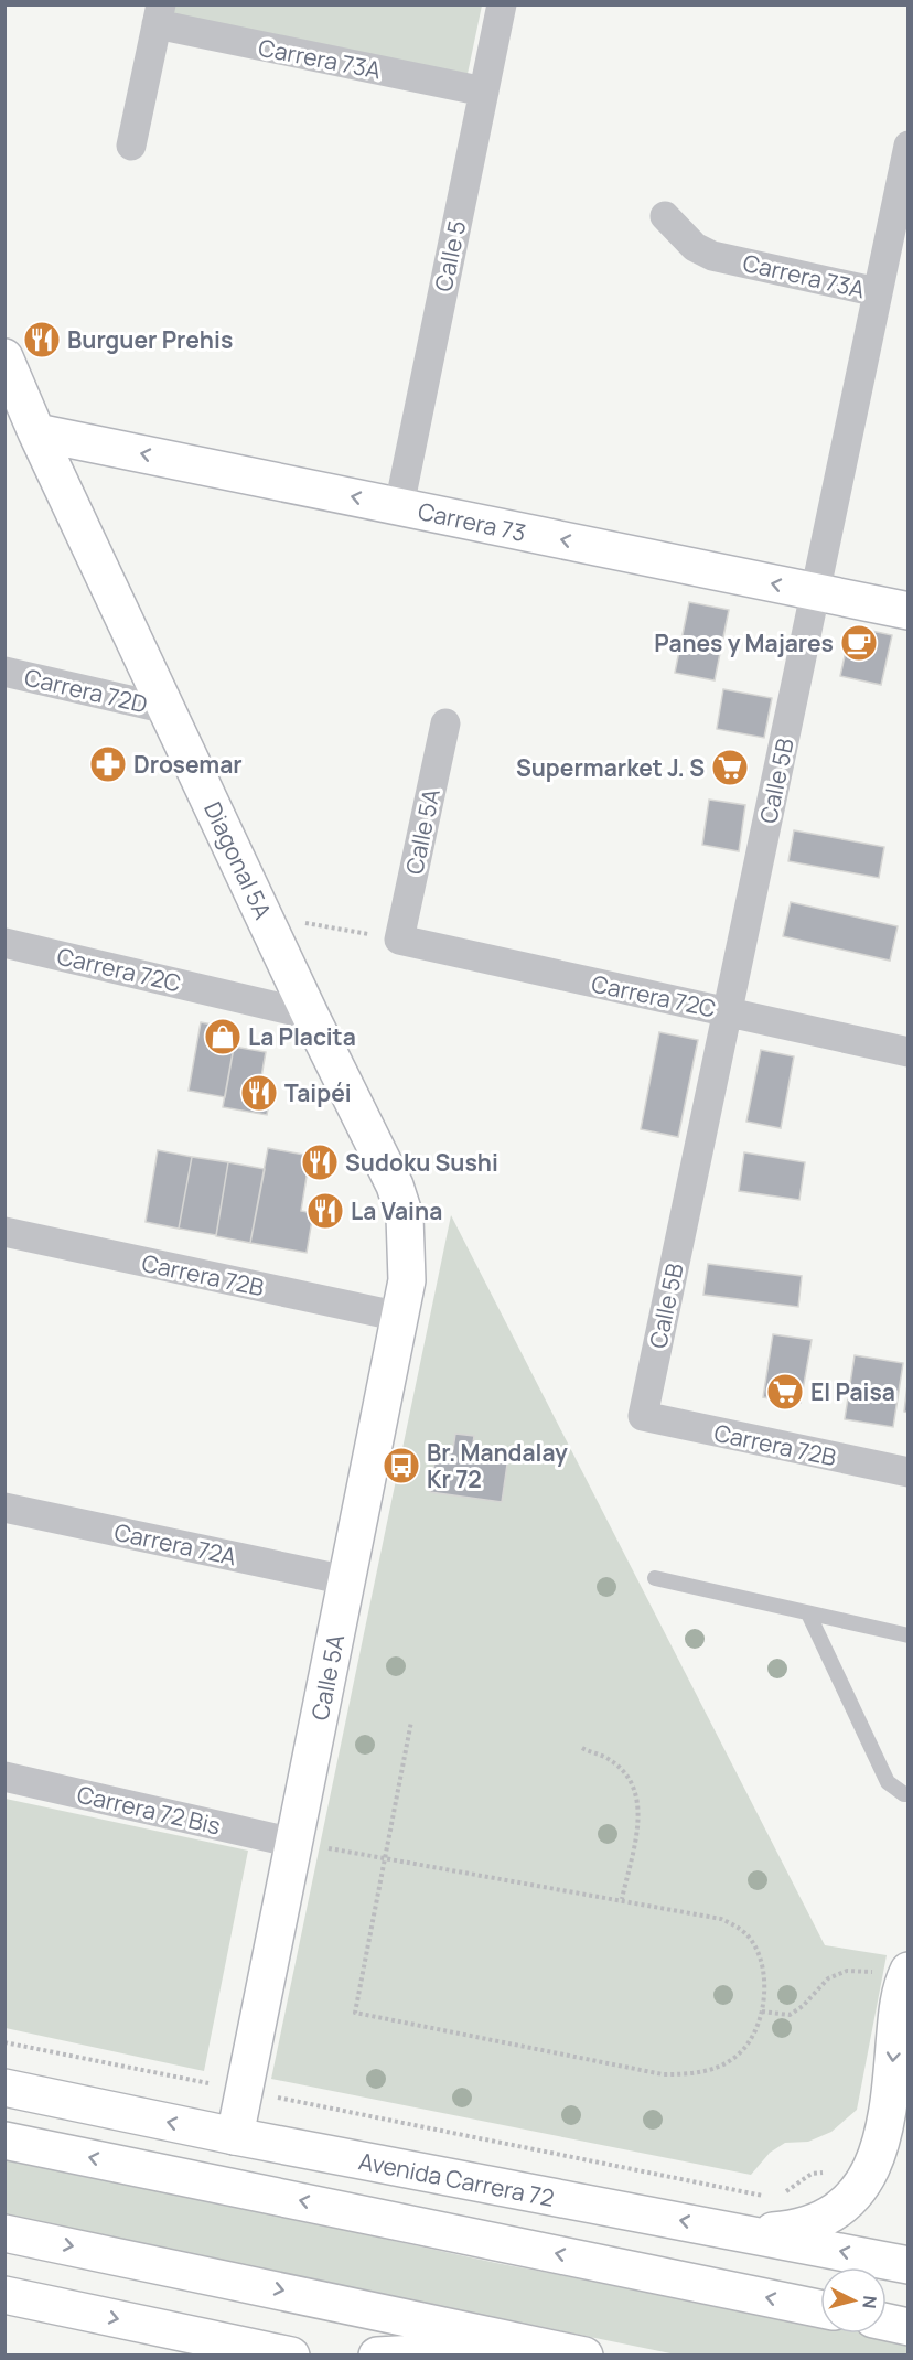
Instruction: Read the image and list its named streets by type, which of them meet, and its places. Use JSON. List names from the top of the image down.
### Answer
{
  "streets": {
    "main road": [
      "Carrera 73",
      "Calle 5A",
      "Diagonal 5A",
      "Avenida Carrera 72"
    ],
    "street": [
      "Carrera 73A",
      "Calle 5",
      "Carrera 72D",
      "Calle 5B",
      "Carrera 72C",
      "Carrera 72B",
      "Carrera 72A",
      "Carrera 72 Bis"
    ]
  },
  "crossings": [
    ["Carrera 73A", "Calle 5"],
    ["Carrera 73A", "Calle 5B"],
    ["Calle 5", "Carrera 73"],
    ["Carrera 73", "Calle 5B"],
    ["Carrera 73", "Diagonal 5A"],
    ["Carrera 72D", "Diagonal 5A"],
    ["Calle 5B", "Carrera 72C"],
    ["Calle 5B", "Carrera 72B"],
    ["Calle 5A", "Diagonal 5A"],
    ["Calle 5A", "Carrera 72C"],
    ["Calle 5A", "Carrera 72B"],
    ["Calle 5A", "Carrera 72A"],
    ["Calle 5A", "Carrera 72 Bis"],
    ["Calle 5A", "Avenida Carrera 72"],
    ["Diagonal 5A", "Carrera 72C"]
  ],
  "one_way": ["Carrera 73"],
  "places": {
    "restaurant": [
      "Burguer Prehis",
      "Taipéi",
      "Sudoku Sushi",
      "La Vaina"
    ],
    "cafe": ["Panes y Majares"],
    "pharmacy": ["Drosemar"],
    "supermarket": ["Supermarket J. S", "El Paisa"],
    "shop": ["La Placita"],
    "bus stop": ["Br. Mandalay Kr 72"]
  },
  "north": "right"
}
